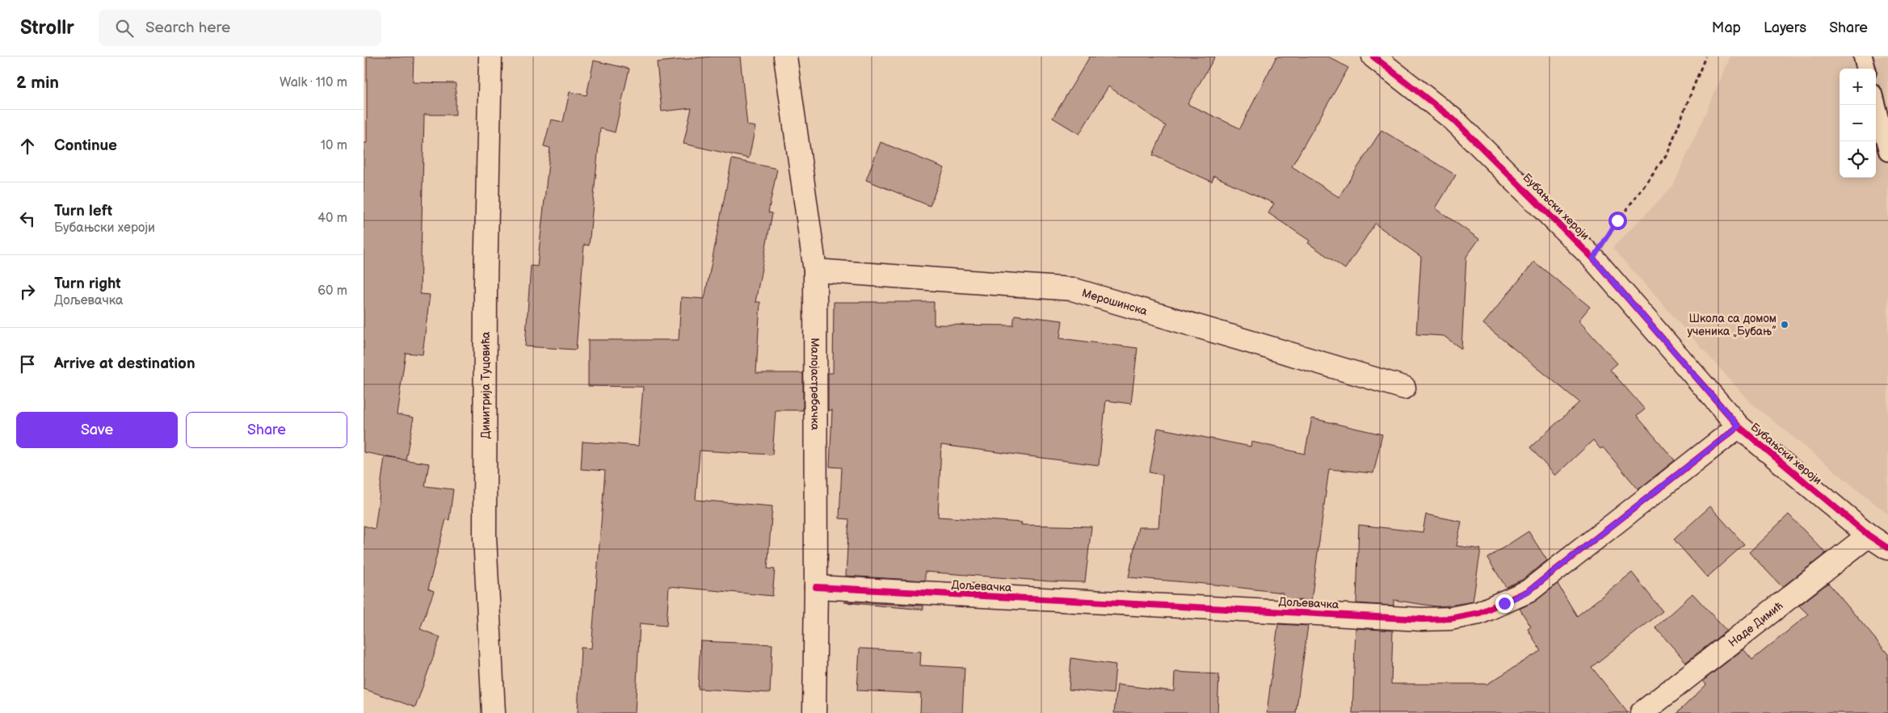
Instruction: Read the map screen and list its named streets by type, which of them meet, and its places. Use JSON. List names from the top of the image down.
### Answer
{
  "streets": {
    "street": [
      "Бубањски хероји",
      "Мерошинска",
      "Малојастребачка",
      "Димитрија Туцовића",
      "Дољевачка",
      "Наде Димић"
    ]
  },
  "crossings": [
    ["Бубањски хероји", "Дољевачка"],
    ["Бубањски хероји", "Наде Димић"],
    ["Мерошинска", "Малојастребачка"],
    ["Малојастребачка", "Дољевачка"]
  ],
  "places": ["Школа са домом ученика „Бубањ”"],
  "page": {
    "header": "Strollr",
    "search": "Search here",
    "nav": ["Map", "Layers", "Share"],
    "heading": ["2 min", "Walk · 110 m"],
    "map_buttons": ["+", "−"],
    "list": [
      ["Continue", "10 m"],
      ["Turn left", "Бубањски хероји", "40 m"],
      ["Turn right", "Дољевачка", "60 m"],
      "Arrive at destination"
    ],
    "buttons": ["Save", "Share"]
  }
}
